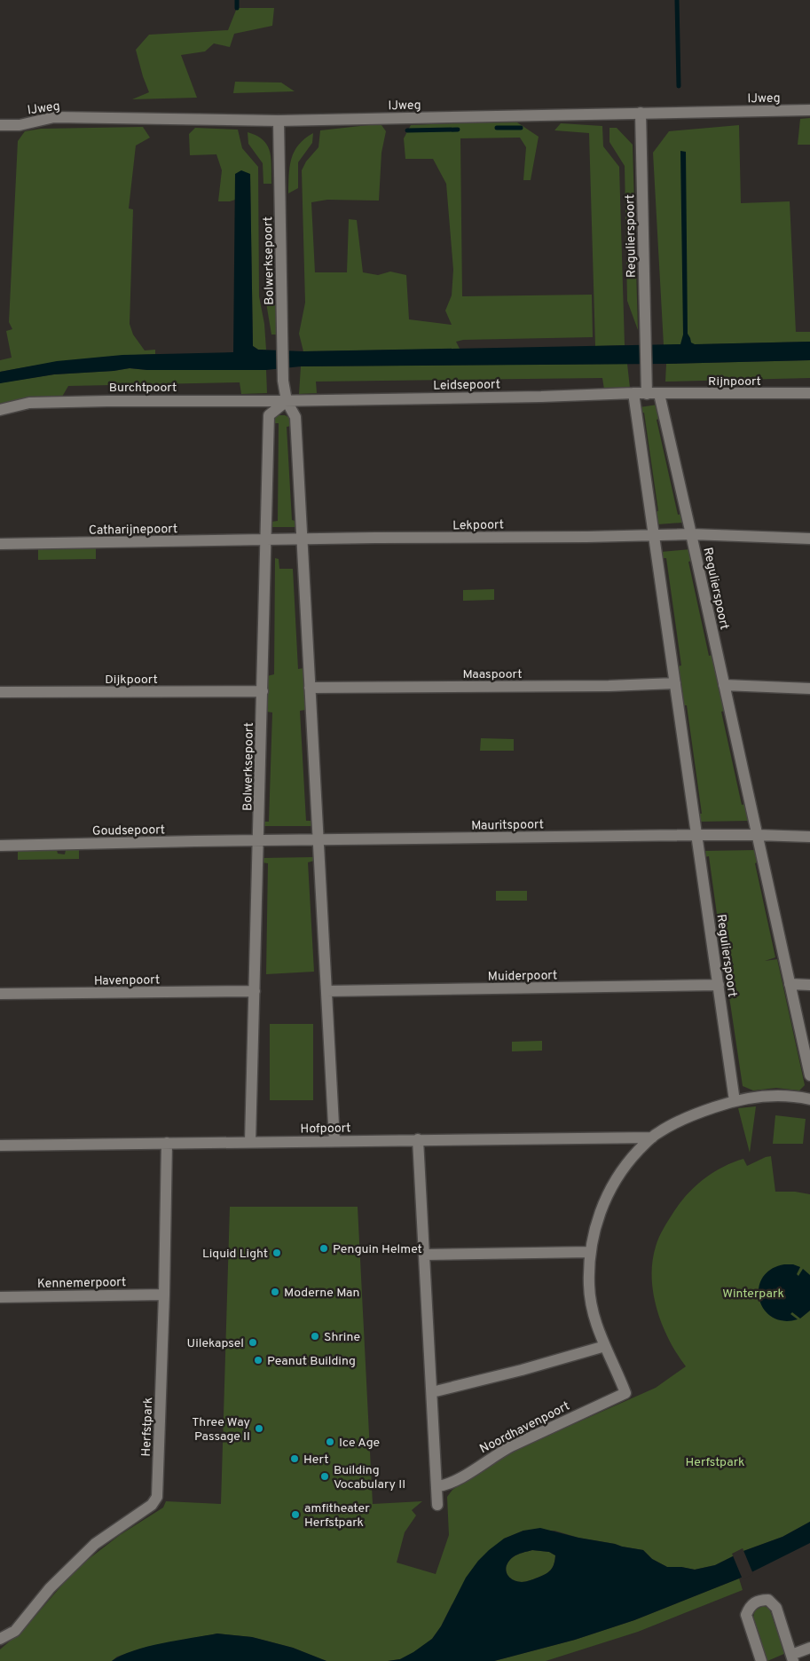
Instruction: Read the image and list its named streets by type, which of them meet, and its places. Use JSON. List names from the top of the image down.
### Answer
{
  "streets": {
    "street": [
      "IJweg",
      "Regulierspoort",
      "Bolwerksepoort",
      "Rijnpoort",
      "Leidsepoort",
      "Burchtpoort",
      "Lekpoort",
      "Catharijnepoort",
      "Maaspoort",
      "Dijkpoort",
      "Mauritspoort",
      "Goudsepoort",
      "Muiderpoort",
      "Havenpoort",
      "Hofpoort",
      "Kennemerpoort",
      "Herfstpark",
      "Noordhavenpoort"
    ]
  },
  "crossings": [
    ["IJweg", "Regulierspoort"],
    ["IJweg", "Bolwerksepoort"],
    ["Regulierspoort", "Rijnpoort"],
    ["Regulierspoort", "Leidsepoort"],
    ["Regulierspoort", "Lekpoort"],
    ["Regulierspoort", "Maaspoort"],
    ["Regulierspoort", "Mauritspoort"],
    ["Regulierspoort", "Muiderpoort"],
    ["Bolwerksepoort", "Leidsepoort"],
    ["Bolwerksepoort", "Burchtpoort"],
    ["Bolwerksepoort", "Lekpoort"],
    ["Bolwerksepoort", "Catharijnepoort"],
    ["Bolwerksepoort", "Maaspoort"],
    ["Bolwerksepoort", "Dijkpoort"],
    ["Bolwerksepoort", "Mauritspoort"],
    ["Bolwerksepoort", "Goudsepoort"],
    ["Bolwerksepoort", "Muiderpoort"],
    ["Bolwerksepoort", "Havenpoort"],
    ["Bolwerksepoort", "Hofpoort"],
    ["Leidsepoort", "Burchtpoort"],
    ["Lekpoort", "Catharijnepoort"],
    ["Mauritspoort", "Goudsepoort"],
    ["Hofpoort", "Herfstpark"],
    ["Kennemerpoort", "Herfstpark"]
  ],
  "parks": ["Winterpark", "Herfstpark"],
  "places": [
    "Penguin Helmet",
    "Liquid Light",
    "Moderne Man",
    "Shrine",
    "Uilekapsel",
    "Peanut Building",
    "Three Way Passage II",
    "Ice Age",
    "Hert",
    "Building Vocabulary II",
    "amfitheater Herfstpark"
  ]
}
